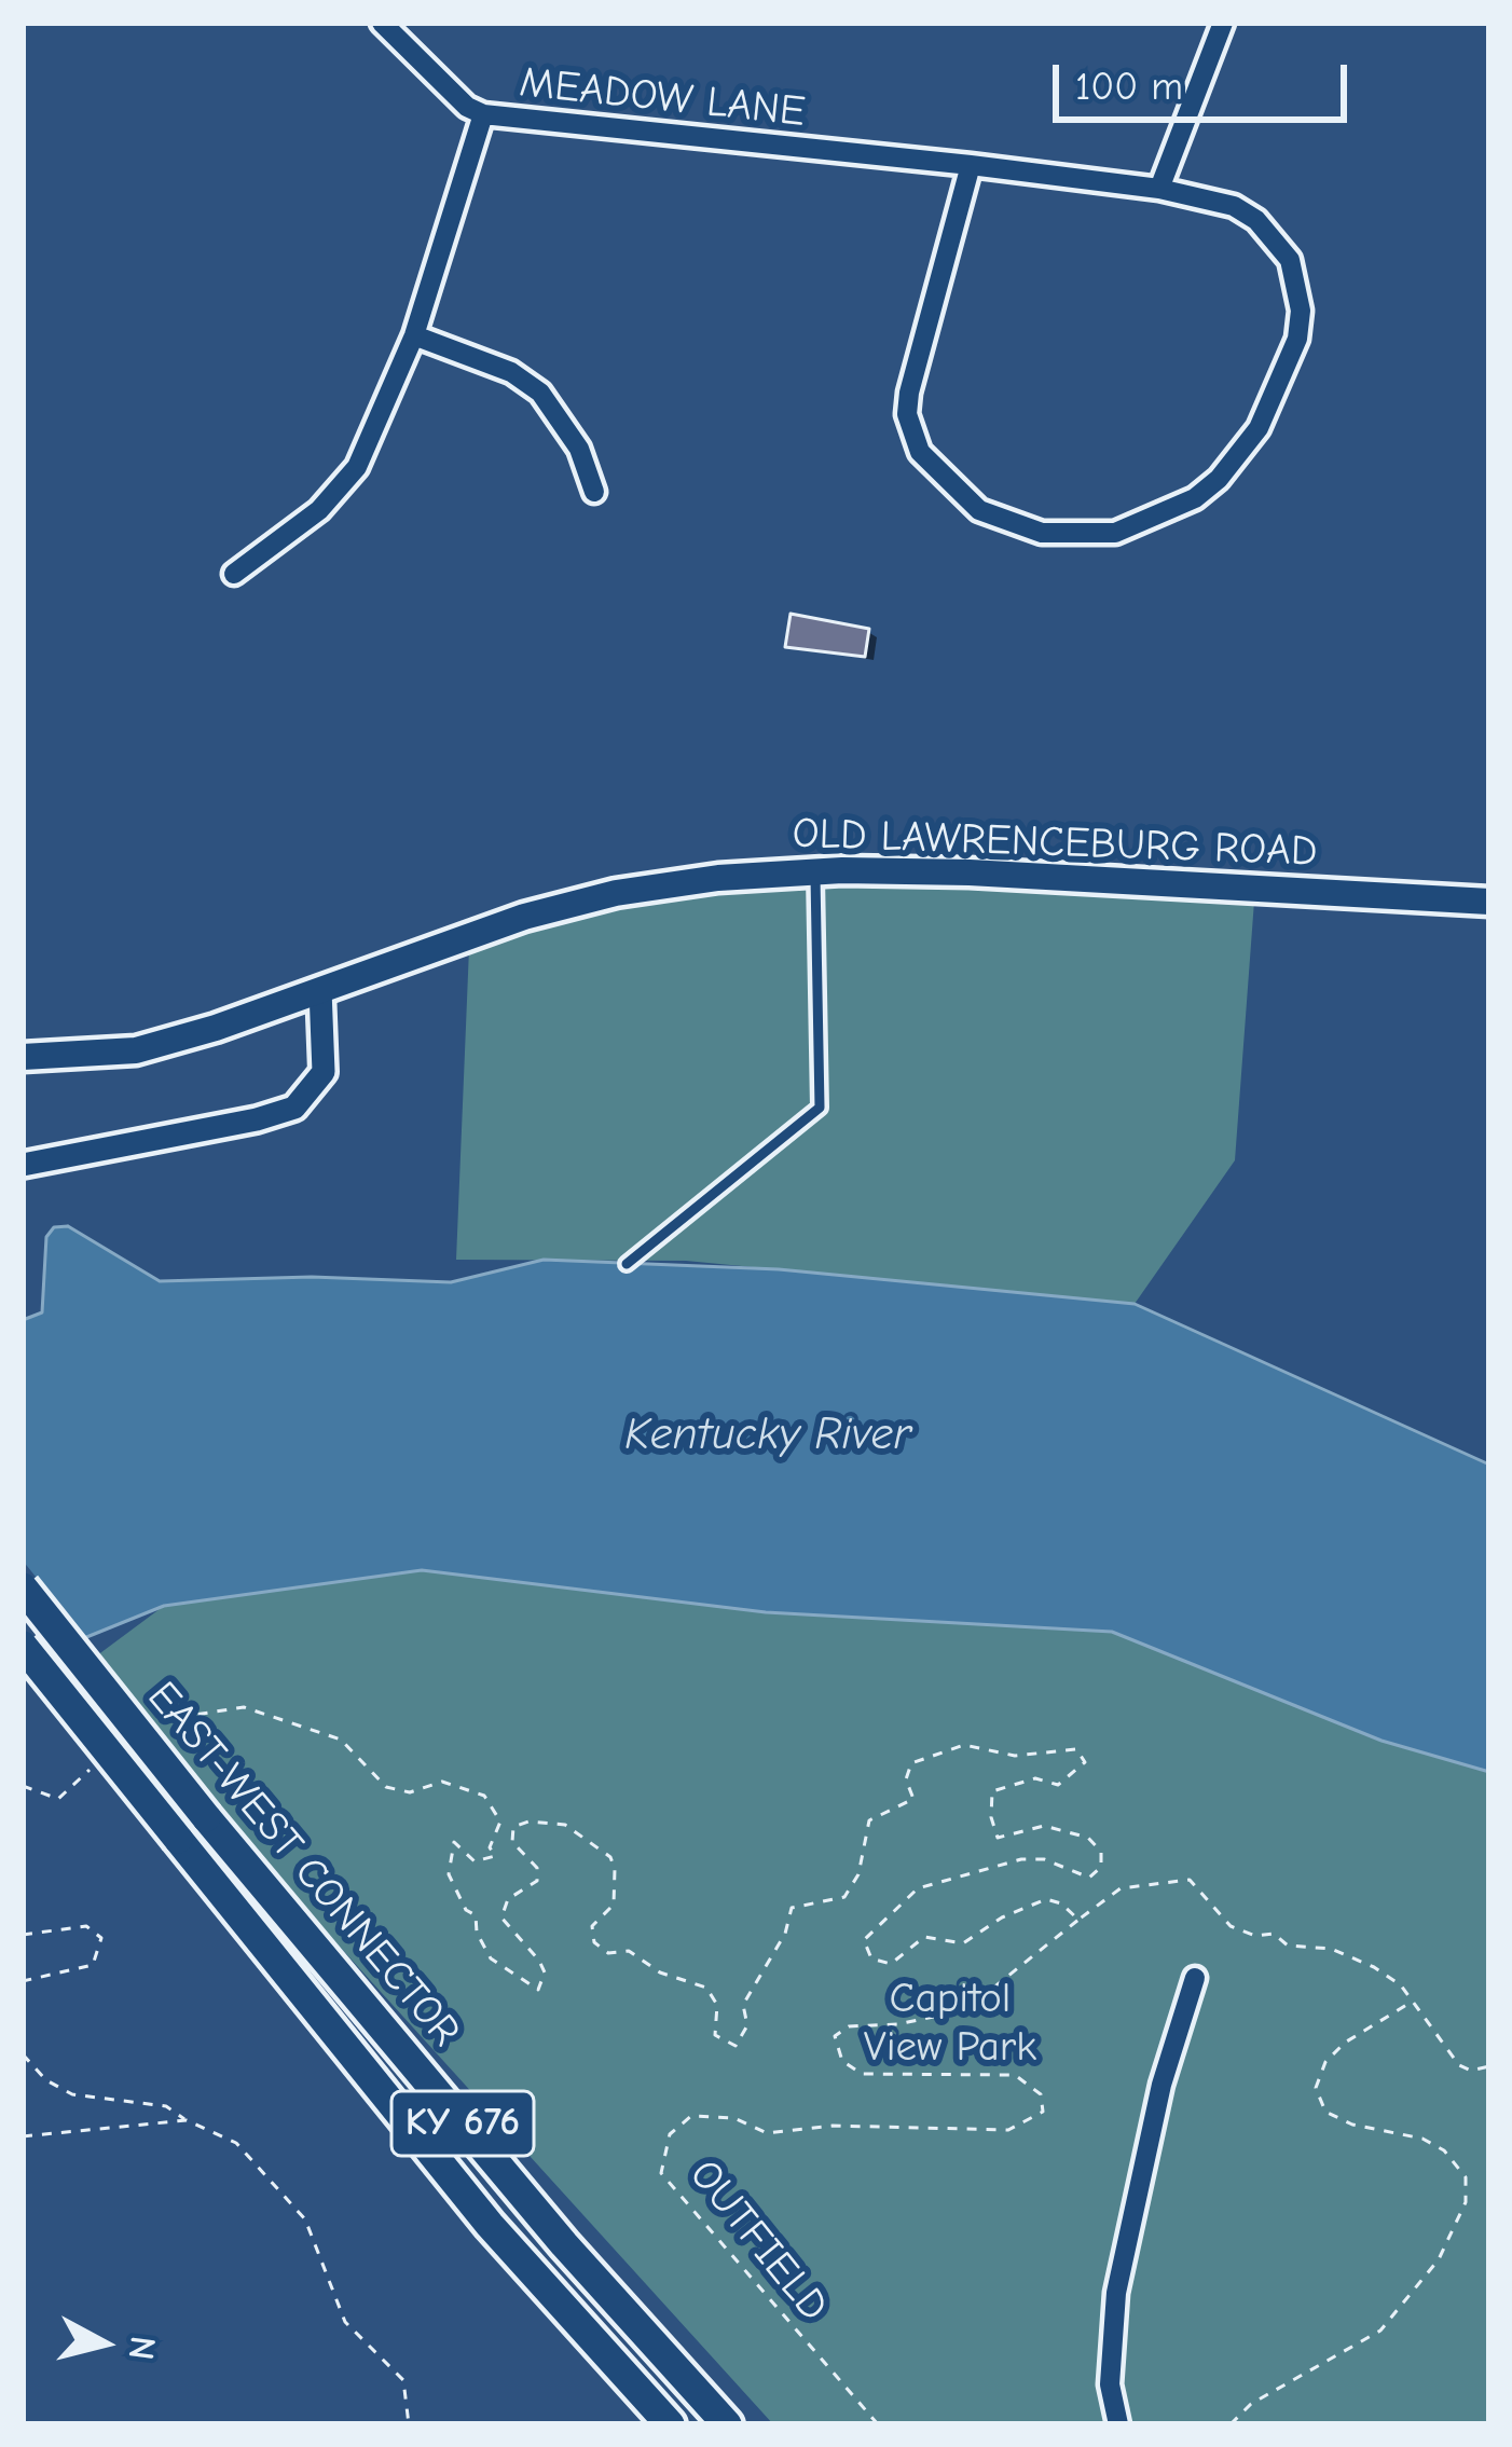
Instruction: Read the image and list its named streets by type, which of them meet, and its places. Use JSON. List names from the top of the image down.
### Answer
{
  "streets": {
    "main road": ["OLD LAWRENCEBURG ROAD", "EAST-WEST CONNECTOR", "KY 676"],
    "street": ["MEADOW LANE"],
    "path": ["OUTFIELD"]
  },
  "water": ["Kentucky River"],
  "parks": ["Capitol View Park"],
  "scale_bar": "100 m",
  "north": "right"
}
